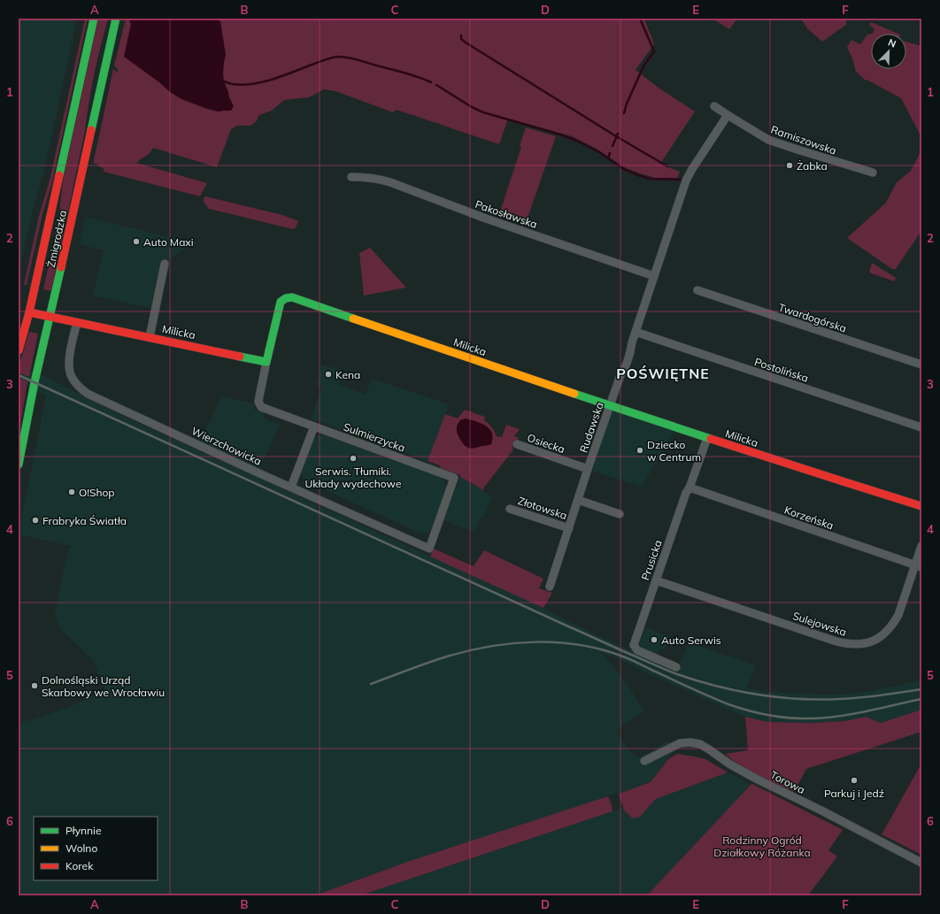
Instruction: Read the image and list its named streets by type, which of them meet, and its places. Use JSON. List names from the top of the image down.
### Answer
{
  "streets": {
    "street": [
      "Ramiszowska",
      "Pakosławska",
      "Żmigrodzka",
      "Twardogórska",
      "Milicka",
      "Postolińska",
      "Rudawska",
      "Sulmierzycka",
      "Osiecka",
      "Wierzchowicka",
      "Złotowska",
      "Korzeńska",
      "Prusicka",
      "Sulejowska",
      "Torowa"
    ]
  },
  "crossings": [
    ["Ramiszowska", "Rudawska"],
    ["Pakosławska", "Rudawska"],
    ["Żmigrodzka", "Milicka"],
    ["Milicka", "Rudawska"],
    ["Milicka", "Sulmierzycka"],
    ["Milicka", "Wierzchowicka"],
    ["Milicka", "Prusicka"],
    ["Postolińska", "Rudawska"],
    ["Rudawska", "Osiecka"],
    ["Rudawska", "Złotowska"],
    ["Sulmierzycka", "Wierzchowicka"],
    ["Korzeńska", "Prusicka"],
    ["Korzeńska", "Sulejowska"],
    ["Prusicka", "Sulejowska"]
  ],
  "districts": ["POŚWIĘTNE"],
  "parks": ["Rodzinny Ogród Działkowy Różanka"],
  "places": [
    "Żabka",
    "Auto Maxi",
    "Kena",
    "Dziecko w Centrum",
    "Serwis. Tłumiki. Układy wydechowe",
    "O!Shop",
    "Frabryka Światła",
    "Auto Serwis",
    "Dolnośląski Urząd Skarbowy we Wrocławiu",
    "Parkuj i Jedź"
  ],
  "legend": ["Płynnie", "Wolno", "Korek"],
  "north": "top right",
  "grid": {
    "columns": [
      "A",
      "B",
      "C",
      "D",
      "E",
      "F"
    ],
    "rows": [
      "1",
      "2",
      "3",
      "4",
      "5",
      "6"
    ]
  }
}
